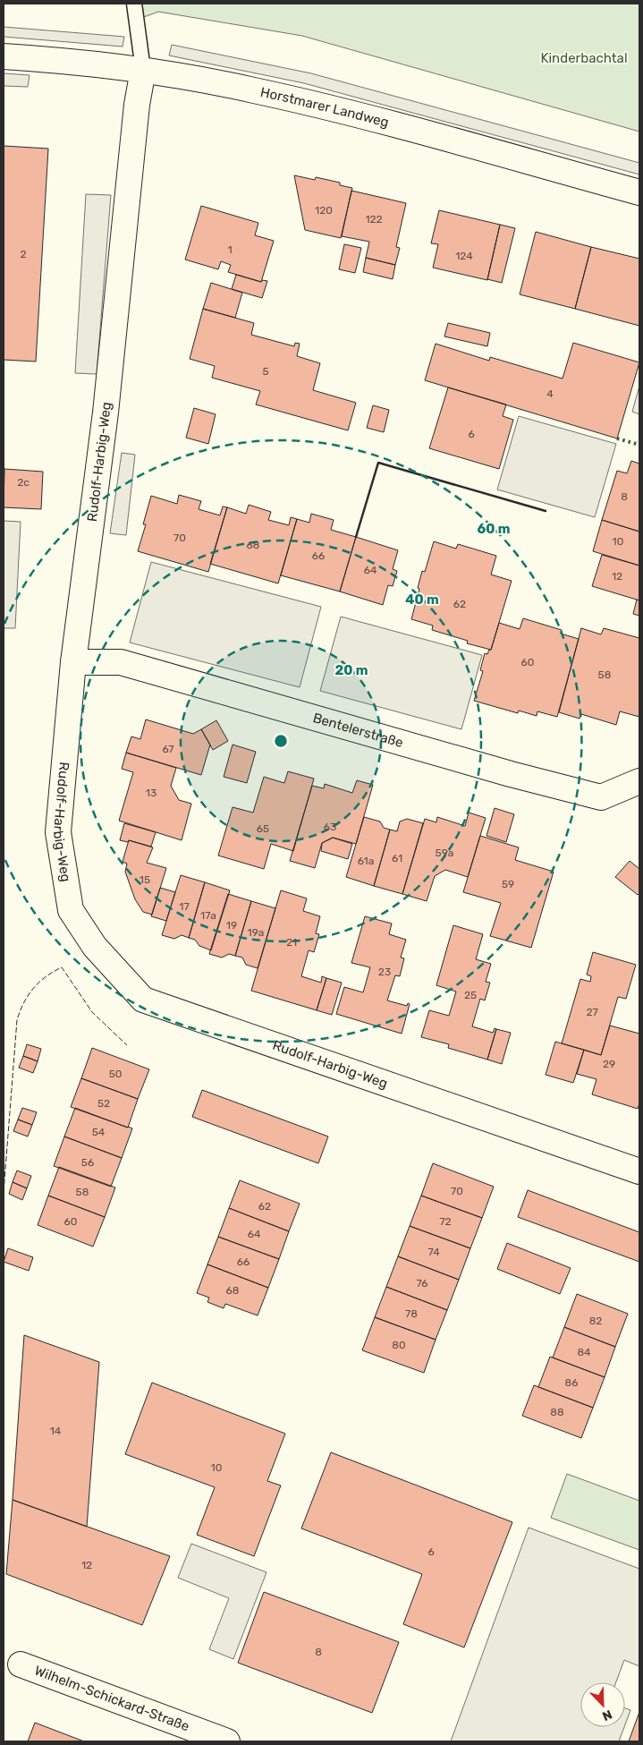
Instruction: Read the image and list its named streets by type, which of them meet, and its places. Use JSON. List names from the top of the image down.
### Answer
{
  "streets": {
    "street": [
      "Horstmarer Landweg",
      "Rudolf-Harbig-Weg",
      "Bentelerstraße",
      "Wilhelm-Schickard-Straße"
    ]
  },
  "crossings": [
    ["Horstmarer Landweg", "Rudolf-Harbig-Weg"],
    ["Rudolf-Harbig-Weg", "Bentelerstraße"]
  ],
  "parks": ["Kinderbachtal"],
  "house_numbers": [
    "120",
    "122",
    "1",
    "2",
    "124",
    "5",
    "4",
    "6",
    "2c",
    "8",
    "70",
    "10",
    "68",
    "66",
    "64",
    "12",
    "62",
    "60",
    "58",
    "67",
    "13",
    "63",
    "65",
    "59a",
    "61",
    "61a",
    "15",
    "59",
    "17",
    "17a",
    "19",
    "19a",
    "21",
    "23",
    "25",
    "27",
    "29",
    "50",
    "52",
    "54",
    "56",
    "70",
    "58",
    "62",
    "60",
    "72",
    "64",
    "74",
    "66",
    "76",
    "68",
    "78",
    "82",
    "80",
    "84",
    "86",
    "88",
    "14",
    "10",
    "6",
    "12",
    "8"
  ],
  "north": "bottom right",
  "rings": ["60 m", "40 m", "20 m"]
}
